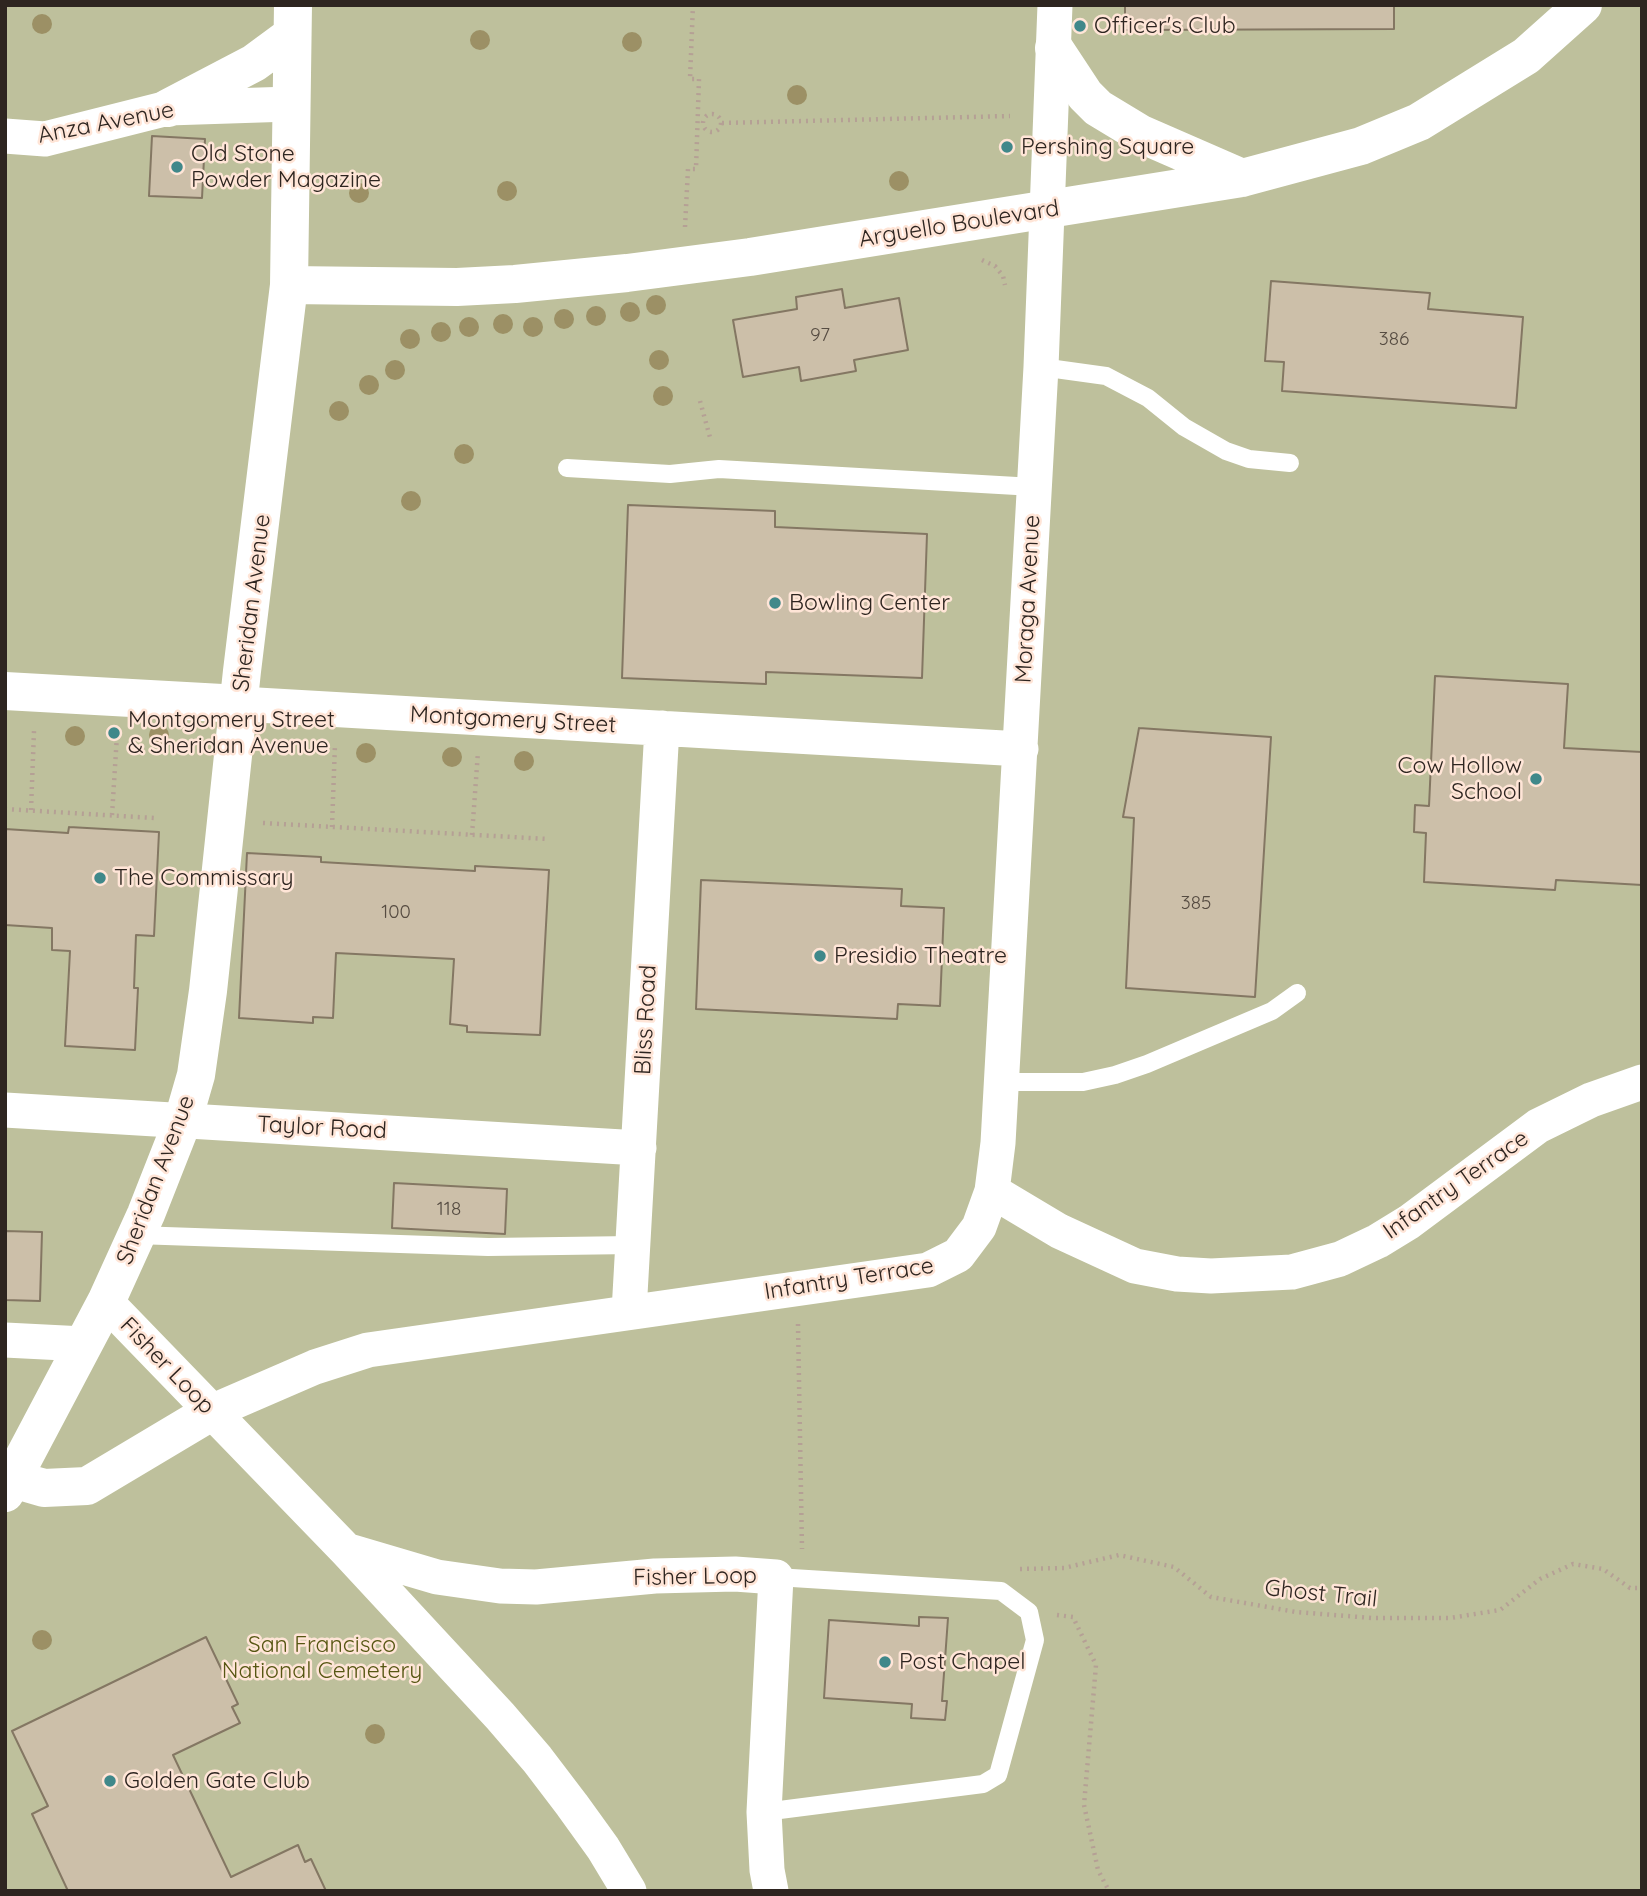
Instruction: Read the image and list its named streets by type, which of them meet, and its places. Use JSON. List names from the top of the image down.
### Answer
{
  "streets": {
    "street": [
      "Anza Avenue",
      "Arguello Boulevard",
      "Moraga Avenue",
      "Sheridan Avenue",
      "Montgomery Street",
      "Bliss Road",
      "Taylor Road",
      "Infantry Terrace",
      "Fisher Loop"
    ],
    "path": ["Ghost Trail"]
  },
  "crossings": [
    ["Anza Avenue", "Sheridan Avenue"],
    ["Arguello Boulevard", "Moraga Avenue"],
    ["Arguello Boulevard", "Sheridan Avenue"],
    ["Moraga Avenue", "Montgomery Street"],
    ["Moraga Avenue", "Infantry Terrace"],
    ["Sheridan Avenue", "Montgomery Street"],
    ["Sheridan Avenue", "Taylor Road"],
    ["Sheridan Avenue", "Fisher Loop"],
    ["Montgomery Street", "Bliss Road"],
    ["Bliss Road", "Taylor Road"],
    ["Bliss Road", "Infantry Terrace"],
    ["Infantry Terrace", "Fisher Loop"]
  ],
  "parks": ["San Francisco National Cemetery"],
  "places": [
    "Officer's Club",
    "Pershing Square",
    "Old Stone Powder Magazine",
    "Bowling Center",
    "Montgomery Street & Sheridan Avenue",
    "Cow Hollow School",
    "The Commissary",
    "Presidio Theatre",
    "Post Chapel",
    "Golden Gate Club"
  ],
  "house_numbers": [
    "97",
    "386",
    "385",
    "100",
    "118"
  ]
}
